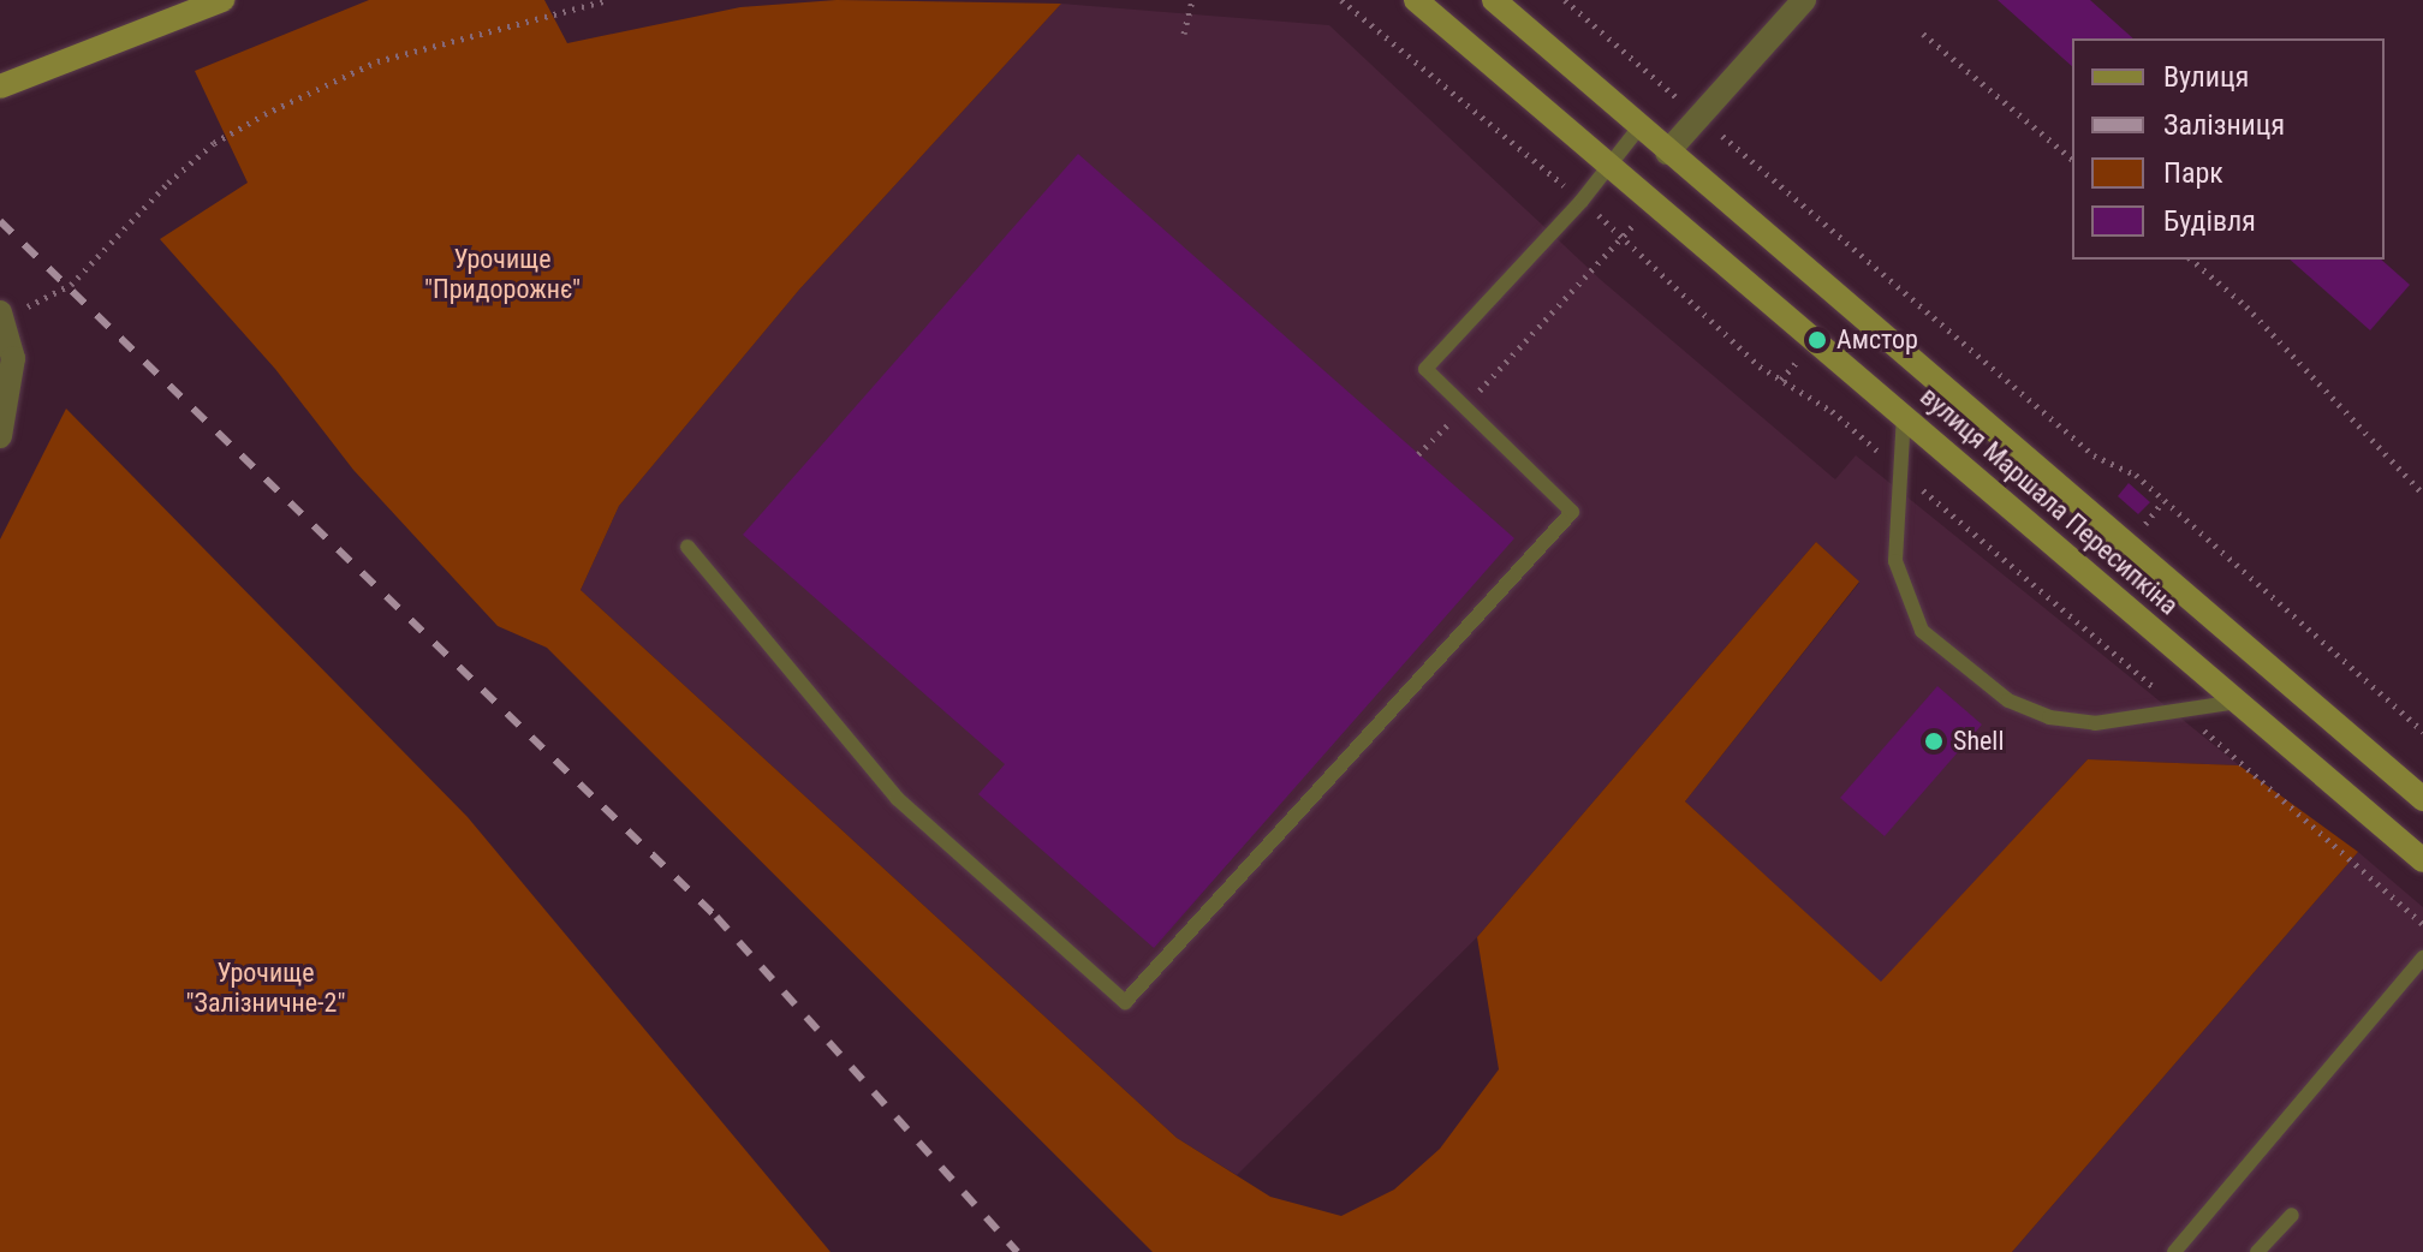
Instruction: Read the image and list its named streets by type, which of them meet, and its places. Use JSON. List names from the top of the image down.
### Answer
{
  "streets": {
    "main road": ["вулиця Маршала Пересипкіна"]
  },
  "parks": ["Урочище \"Придорожнє\"", "Урочище \"Залізничне-2\""],
  "places": ["Амстор", "Shell"],
  "legend": [
    "Вулиця",
    "Залізниця",
    "Парк",
    "Будівля"
  ]
}
